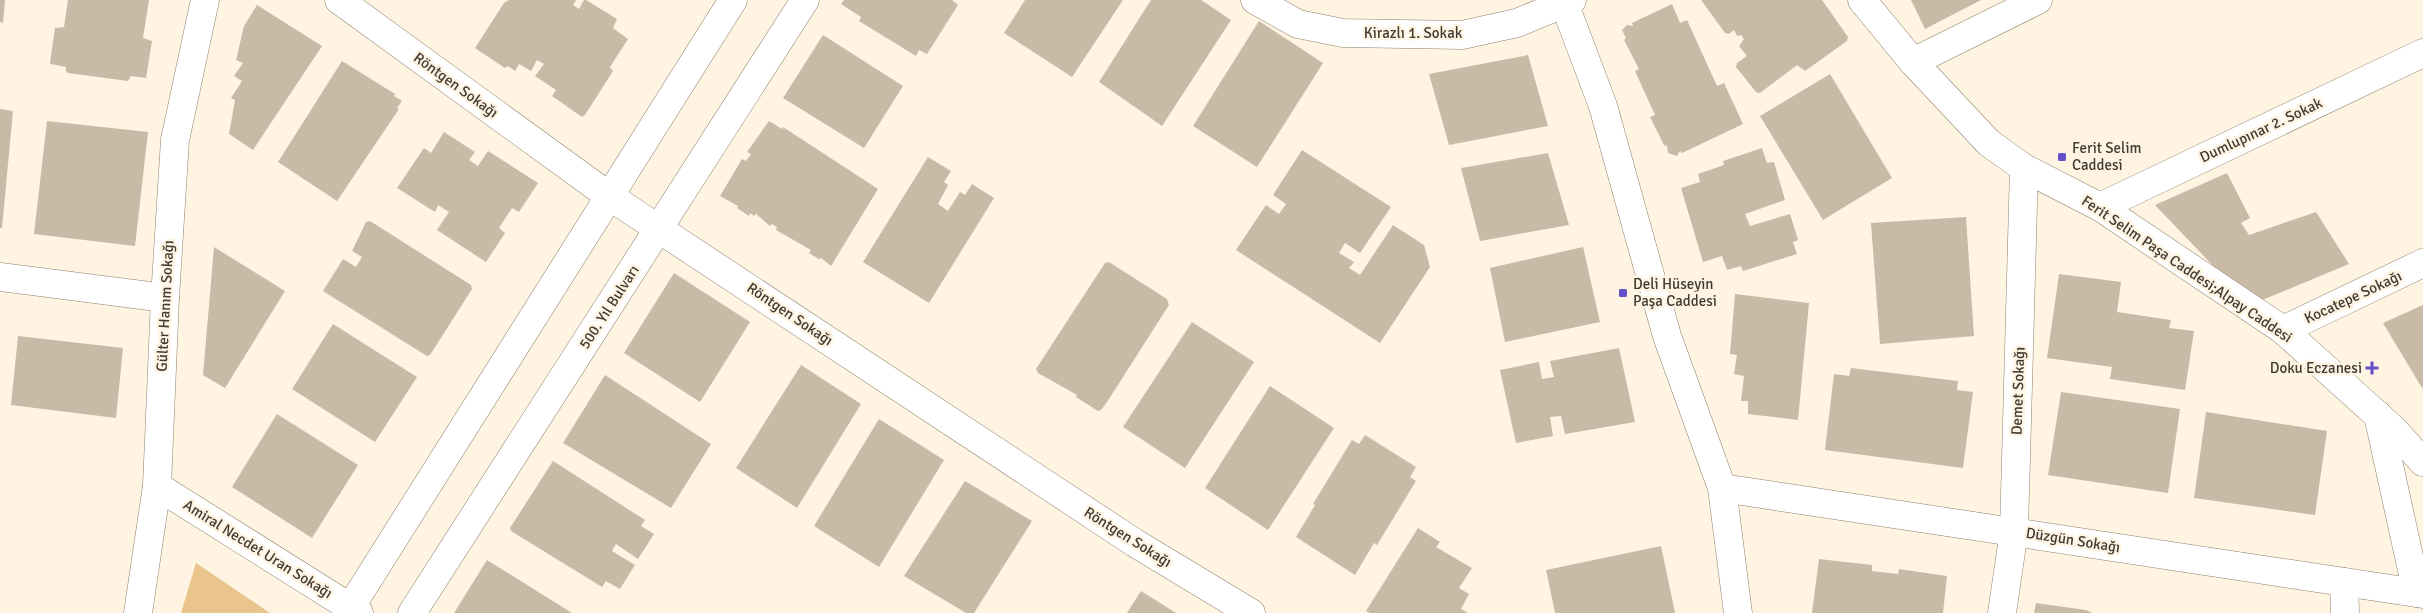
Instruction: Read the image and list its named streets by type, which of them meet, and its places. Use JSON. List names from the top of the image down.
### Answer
{
  "streets": {
    "street": [
      "Kirazlı 1. Sokak",
      "Röntgen Sokağı",
      "Dumlupınar 2. Sokak",
      "Ferit Selim Paşa Caddesi;Alpay Caddesi",
      "Kocatepe Sokağı",
      "Gülter Hanım Sokağı",
      "500. Yıl Bulvarı",
      "Demet Sokağı",
      "Düzgün Sokağı",
      "Amiral Necdet Uran Sokağı"
    ]
  },
  "crossings": [
    ["Röntgen Sokağı", "500. Yıl Bulvarı"],
    ["Dumlupınar 2. Sokak", "Ferit Selim Paşa Caddesi;Alpay Caddesi"],
    ["Ferit Selim Paşa Caddesi;Alpay Caddesi", "Kocatepe Sokağı"],
    ["Ferit Selim Paşa Caddesi;Alpay Caddesi", "Demet Sokağı"],
    ["Gülter Hanım Sokağı", "Amiral Necdet Uran Sokağı"],
    ["Demet Sokağı", "Düzgün Sokağı"]
  ],
  "places": {
    "transit": ["Ferit Selim Caddesi", "Deli Hüseyin Paşa Caddesi"],
    "health": ["Doku Eczanesi"]
  }
}
